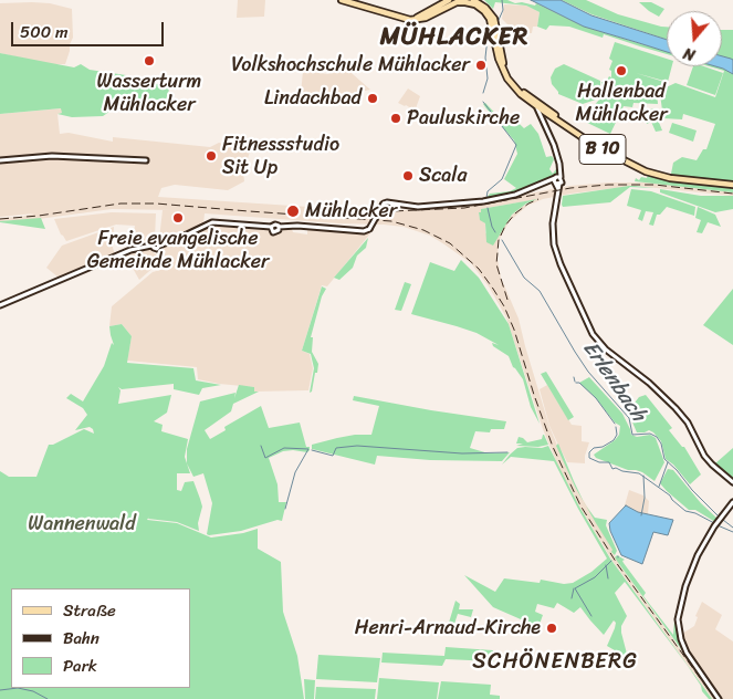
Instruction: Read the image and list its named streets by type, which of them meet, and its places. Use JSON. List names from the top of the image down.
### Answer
{
  "streets": {
    "main road": ["B 10"]
  },
  "districts": ["MÜHLACKER", "SCHÖNENBERG"],
  "water": ["Erlenbach"],
  "parks": ["Wannenwald"],
  "places": [
    "Wasserturm Mühlacker",
    "Volkshochschule Mühlacker",
    "Hallenbad Mühlacker",
    "Lindachbad",
    "Pauluskirche",
    "Fitnessstudio Sit Up",
    "Scala",
    "Mühlacker",
    "Freie evangelische Gemeinde Mühlacker",
    "Henri-Arnaud-Kirche"
  ],
  "legend": ["Straße", "Bahn", "Park"],
  "scale_bar": "500 m",
  "north": "bottom"
}
